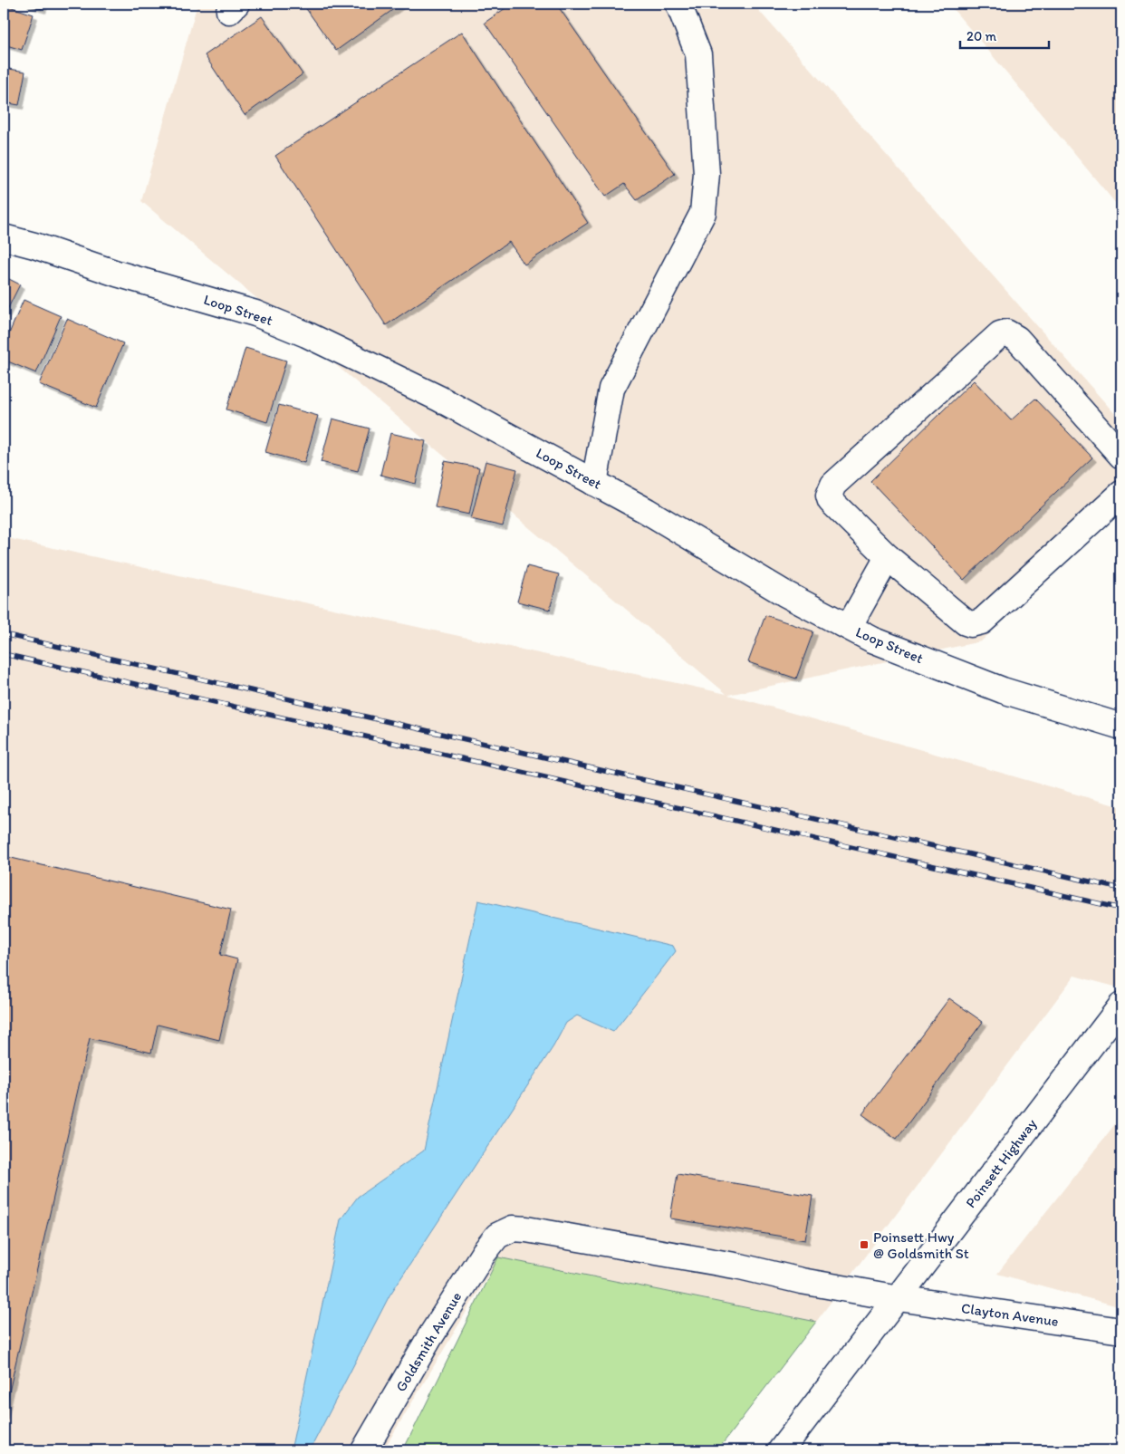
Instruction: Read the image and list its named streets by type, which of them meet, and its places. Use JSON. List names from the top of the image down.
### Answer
{
  "streets": {
    "main road": [
      "Loop Street",
      "Poinsett Highway",
      "Clayton Avenue",
      "Goldsmith Avenue"
    ]
  },
  "crossings": [
    ["Poinsett Highway", "Clayton Avenue"],
    ["Clayton Avenue", "Goldsmith Avenue"]
  ],
  "places": {
    "transit": ["Poinsett Hwy @ Goldsmith St"]
  },
  "scale_bar": "20 m"
}
